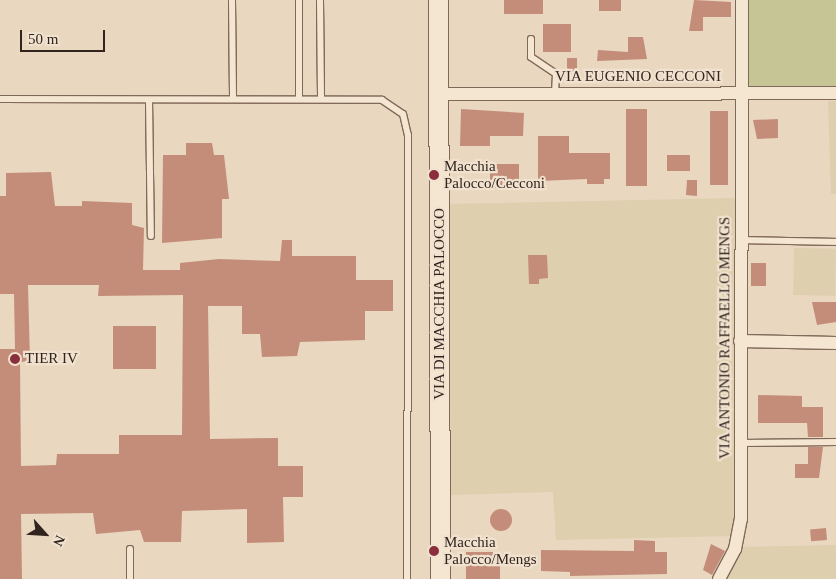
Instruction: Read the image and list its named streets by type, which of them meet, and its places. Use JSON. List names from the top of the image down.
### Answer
{
  "streets": {
    "street": ["VIA EUGENIO CECCONI", "VIA DI MACCHIA PALOCCO", "VIA ANTONIO RAFFAELLO MENGS"]
  },
  "crossings": [
    ["VIA EUGENIO CECCONI", "VIA DI MACCHIA PALOCCO"],
    ["VIA EUGENIO CECCONI", "VIA ANTONIO RAFFAELLO MENGS"]
  ],
  "places": ["Macchia Palocco/Cecconi", "TIER IV", "Macchia Palocco/Mengs"],
  "scale_bar": "50 m",
  "north": "bottom right"
}
